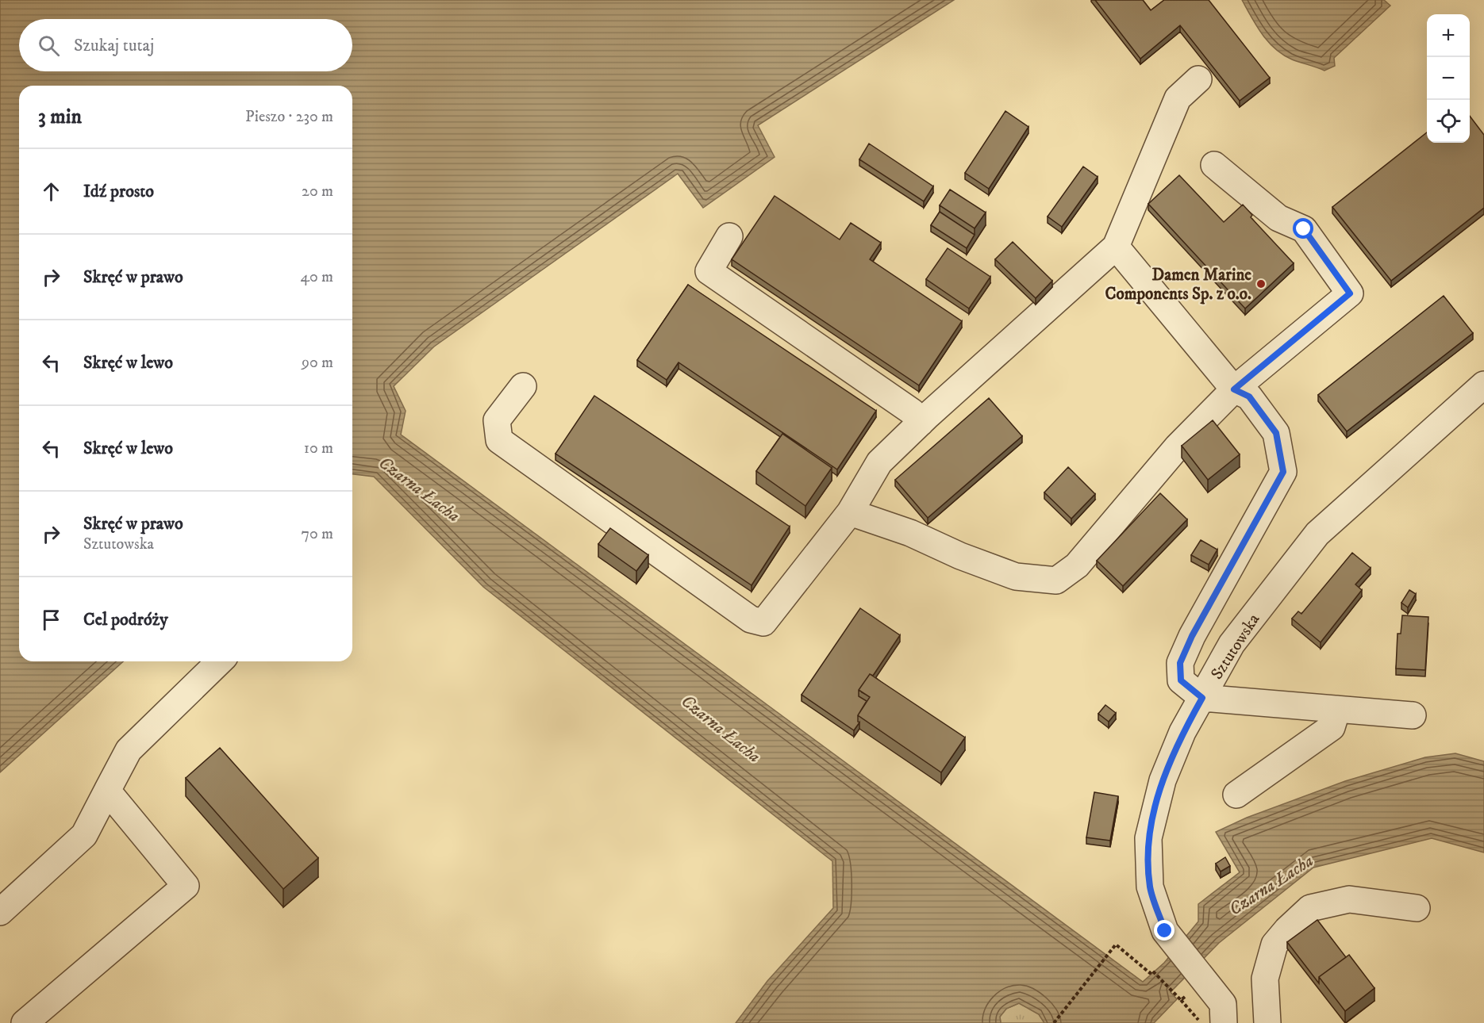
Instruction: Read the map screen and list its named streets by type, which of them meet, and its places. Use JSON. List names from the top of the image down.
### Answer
{
  "streets": {
    "street": ["Sztutowska"]
  },
  "water": ["Czarna Łacha"],
  "places": ["Damen Marine Components Sp. z o.o."],
  "page": {
    "map_buttons": ["+", "−"],
    "search": "Szukaj tutaj",
    "heading": ["3 min", "Pieszo · 230 m"],
    "list": [
      ["Idź prosto", "20 m"],
      ["Skręć w prawo", "40 m"],
      ["Skręć w lewo", "90 m"],
      ["Skręć w lewo", "10 m"],
      ["Skręć w prawo", "Sztutowska", "70 m"],
      "Cel podróży"
    ]
  }
}
